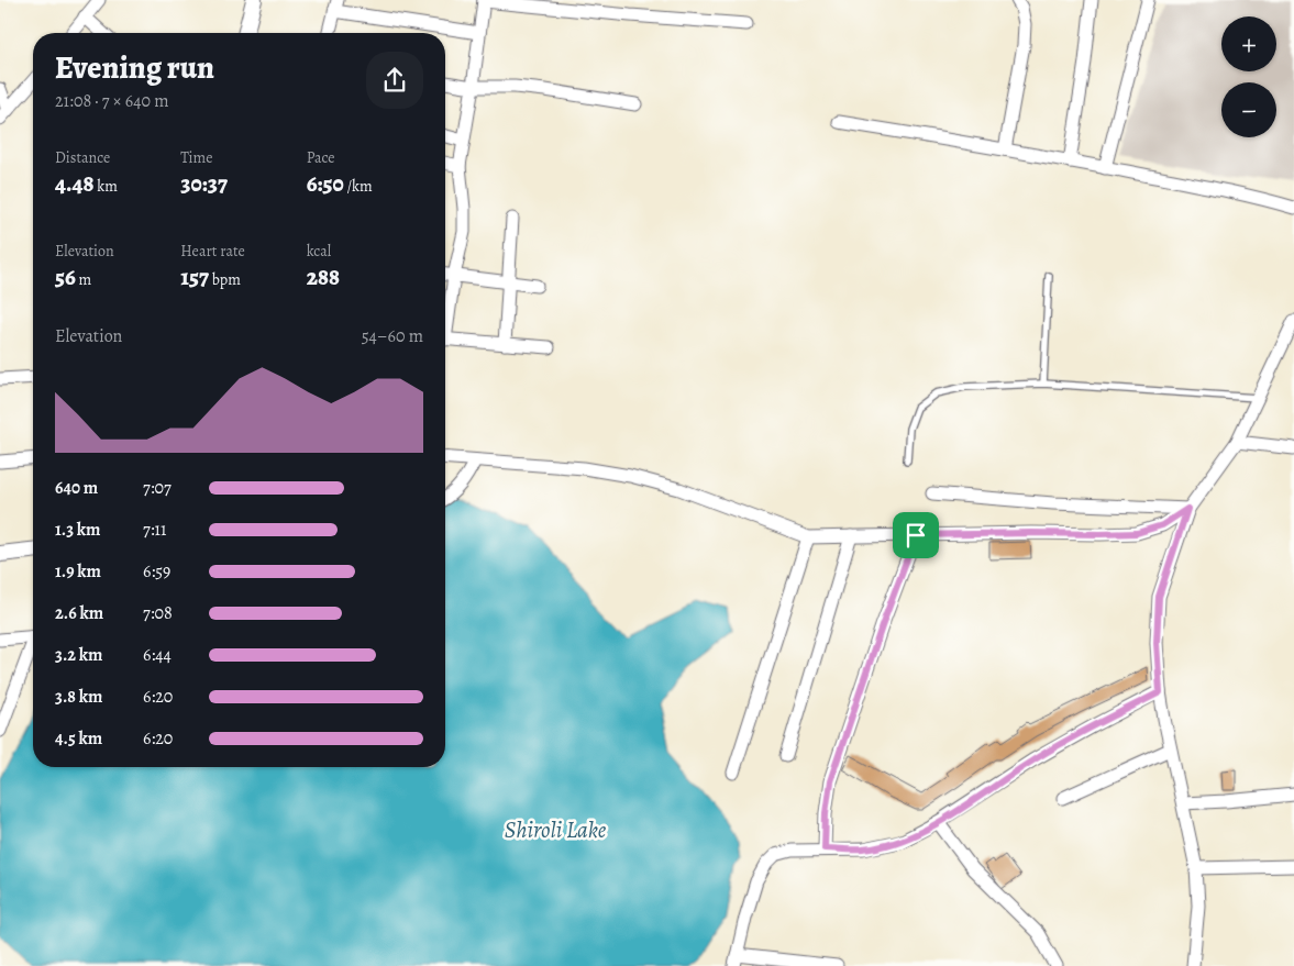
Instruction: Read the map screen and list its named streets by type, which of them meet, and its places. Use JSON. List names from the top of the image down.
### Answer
{
  "water": ["Shiroli Lake"],
  "page": {
    "map_buttons": ["+", "−"],
    "heading": ["Evening run", "21:08 · 7 × 640 m"],
    "stats": [
      ["Distance", "4.48 km"],
      ["Time", "30:37"],
      ["Pace", "6:50 /km"],
      ["Elevation", "56 m"],
      ["Heart rate", "157 bpm"],
      ["kcal", "288"]
    ],
    "chart": ["Elevation", "54–60 m"],
    "list": [
      {
        "name": "640 m",
        "note": "7:07"
      },
      {
        "name": "1.3 km",
        "note": "7:11"
      },
      {
        "name": "1.9 km",
        "note": "6:59"
      },
      {
        "name": "2.6 km",
        "note": "7:08"
      },
      {
        "name": "3.2 km",
        "note": "6:44"
      },
      {
        "name": "3.8 km",
        "note": "6:20"
      },
      {
        "name": "4.5 km",
        "note": "6:20"
      }
    ]
  }
}
